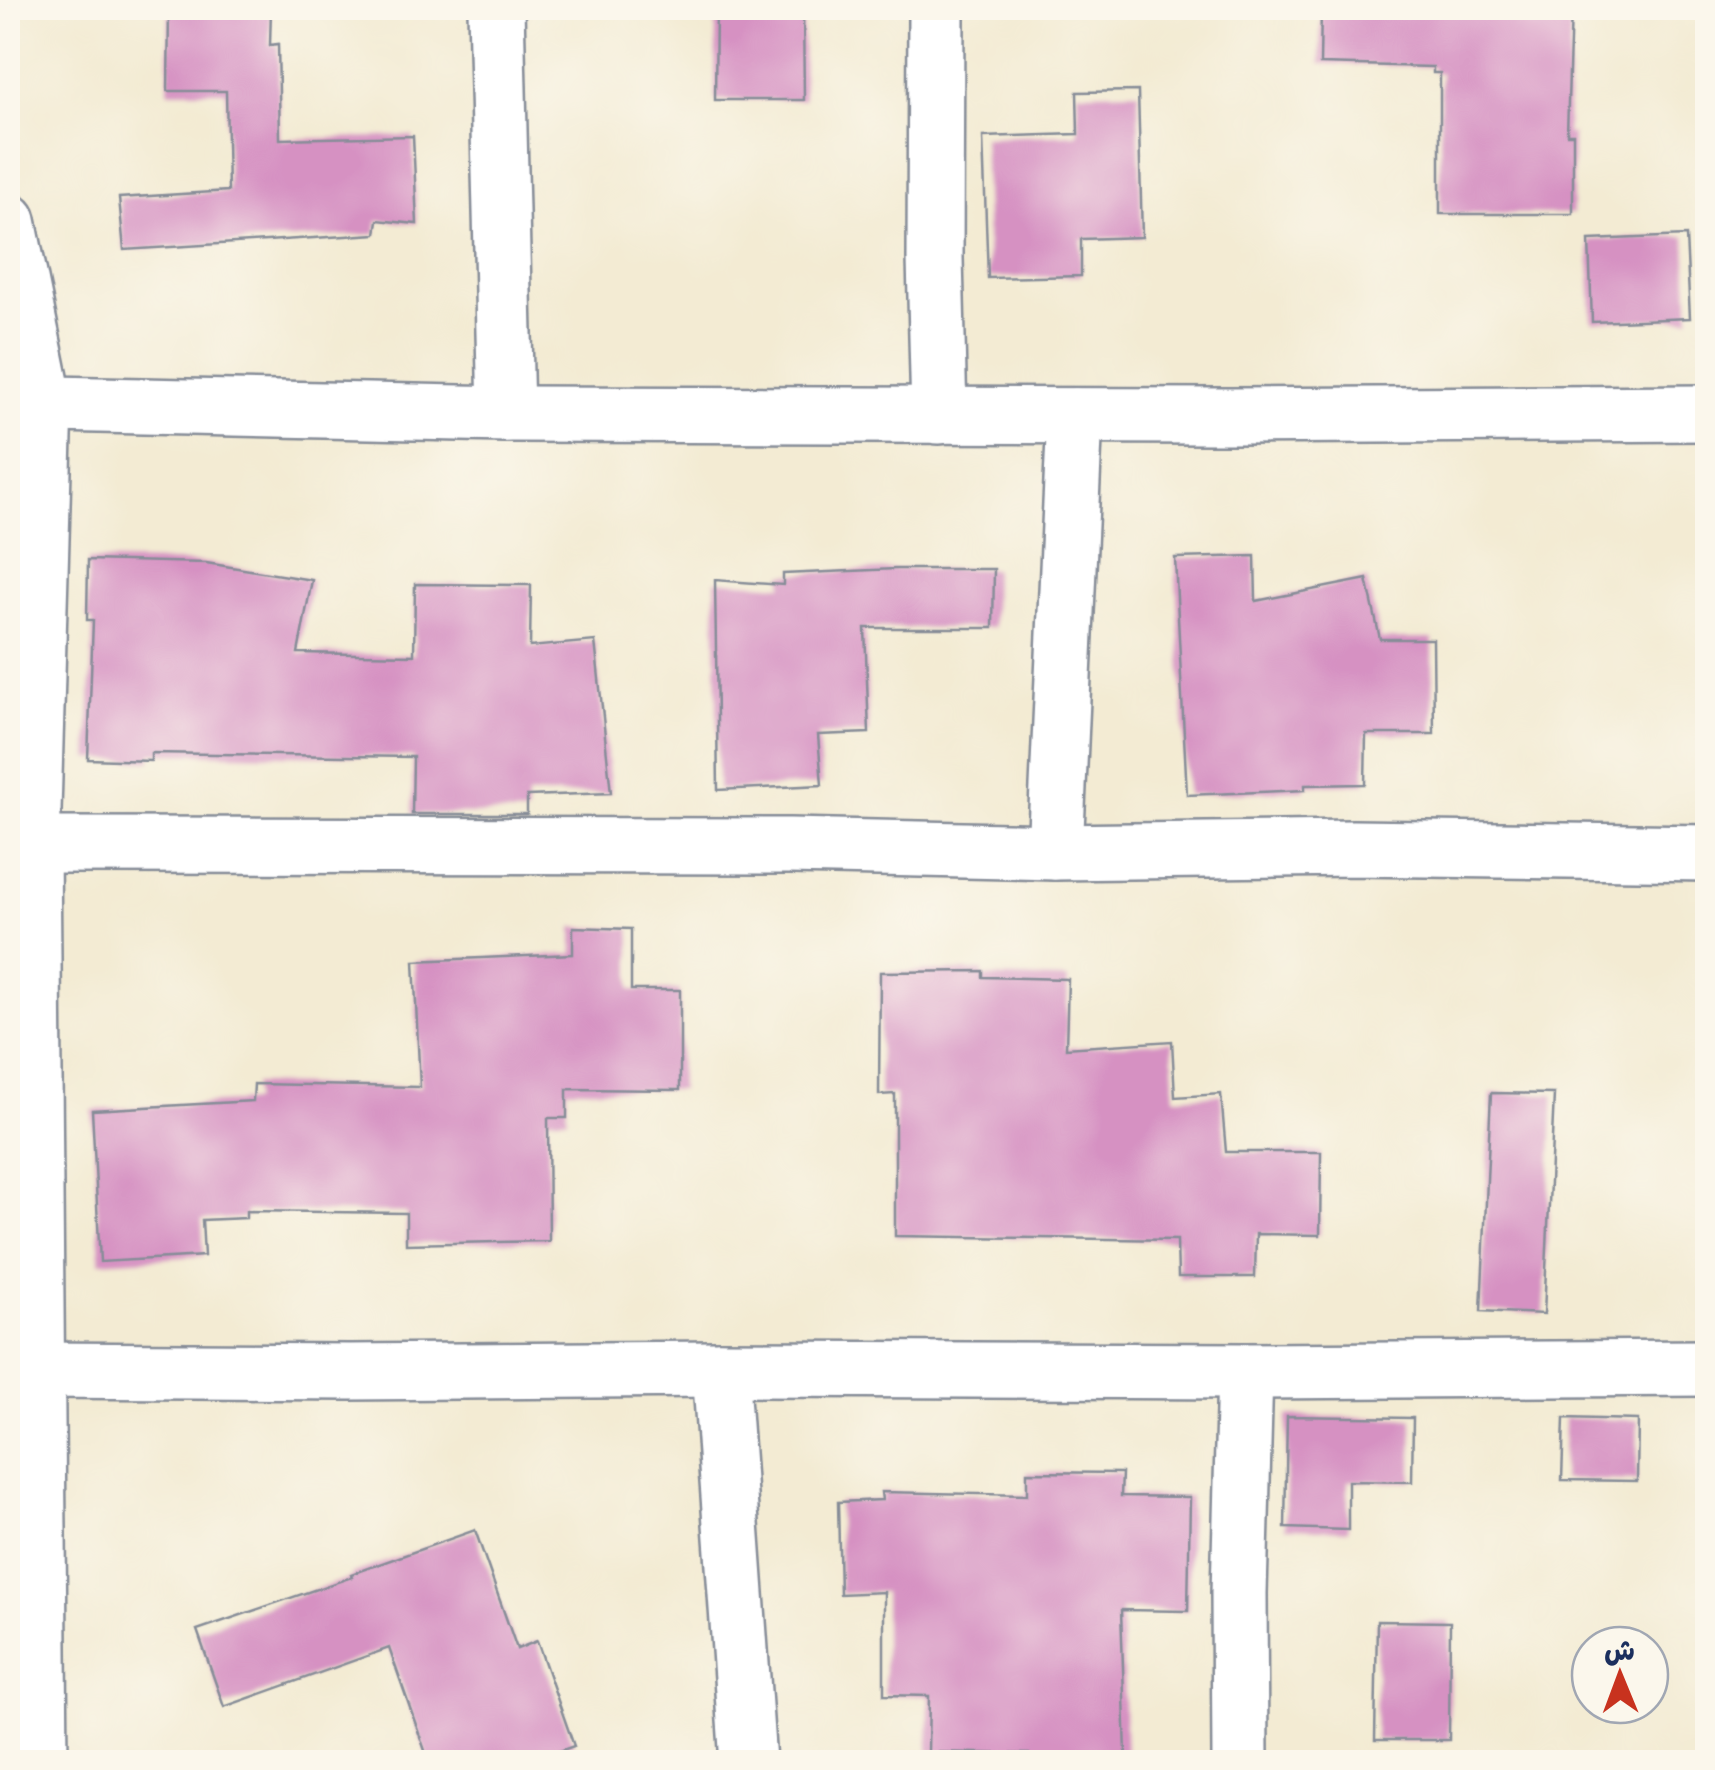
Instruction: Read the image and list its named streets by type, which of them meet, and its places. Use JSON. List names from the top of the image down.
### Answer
{
  "north": "top"
}
